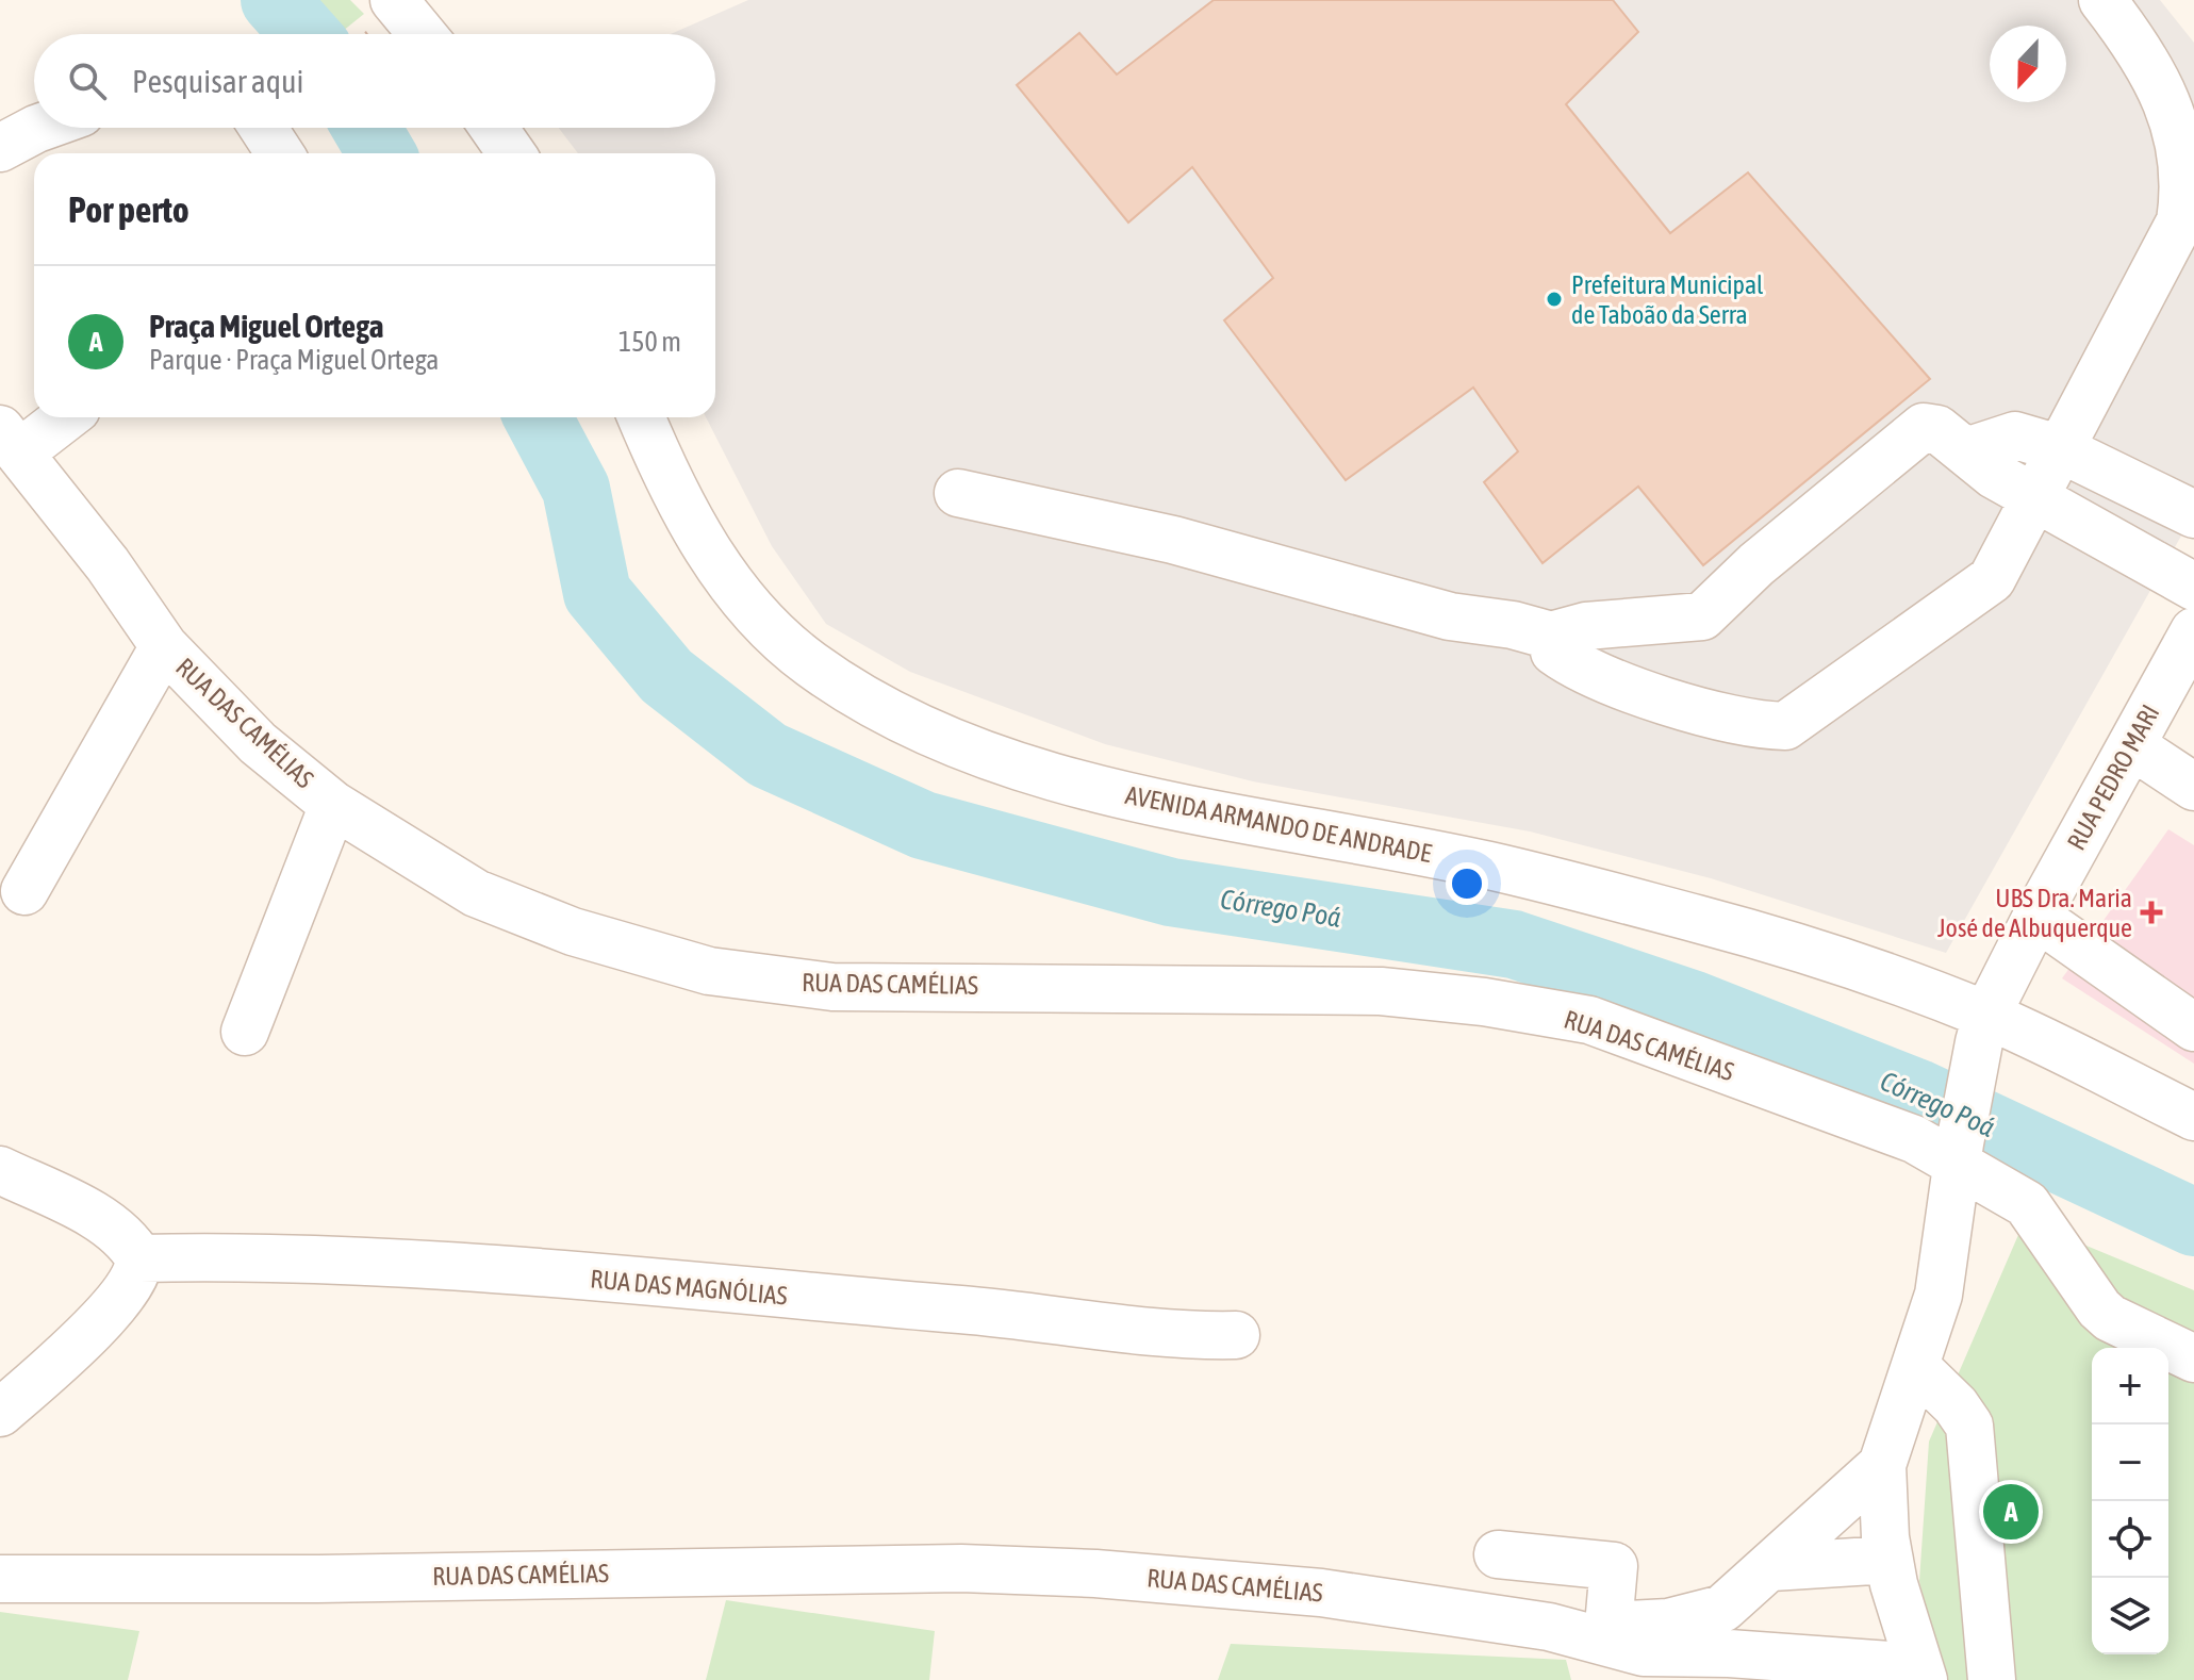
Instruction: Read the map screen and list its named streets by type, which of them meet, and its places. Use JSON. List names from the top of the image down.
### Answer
{
  "streets": {
    "street": [
      "RUA DAS CAMÉLIAS",
      "RUA PEDRO MARI",
      "AVENIDA ARMANDO DE ANDRADE",
      "RUA DAS MAGNÓLIAS"
    ]
  },
  "crossings": [
    ["RUA DAS CAMÉLIAS", "RUA PEDRO MARI"],
    ["RUA PEDRO MARI", "AVENIDA ARMANDO DE ANDRADE"]
  ],
  "water": ["Córrego Poá"],
  "places": {
    "other": ["Prefeitura Municipal de Taboão da Serra"],
    "health": ["UBS Dra. Maria José de Albuquerque"]
  },
  "north": "bottom",
  "page": {
    "search": "Pesquisar aqui",
    "heading": "Por perto",
    "list": [
      {
        "mark": "A",
        "name": "Praça Miguel Ortega",
        "note": "Parque · Praça Miguel Ortega",
        "value": "150 m"
      }
    ],
    "map_buttons": ["+", "−"],
    "pins": "A"
  }
}
